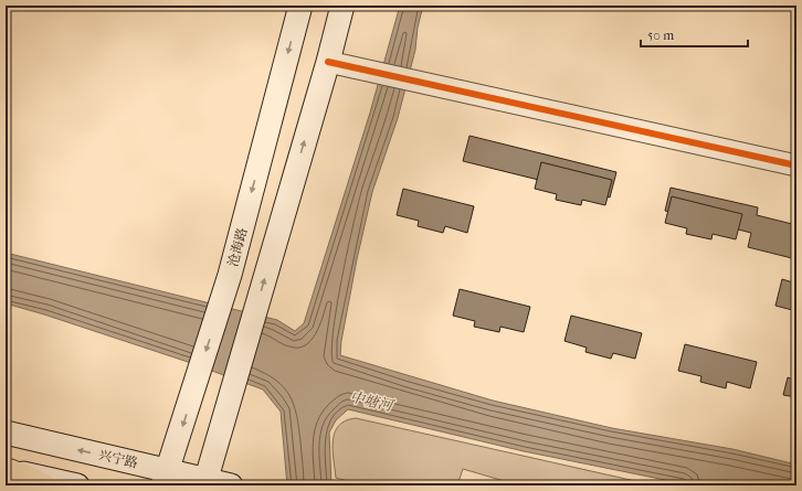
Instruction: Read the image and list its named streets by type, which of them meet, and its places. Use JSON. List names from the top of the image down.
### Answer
{
  "streets": {
    "main road": ["沧海路", "兴宁路"]
  },
  "crossings": [
    ["沧海路", "兴宁路"]
  ],
  "water": ["中塘河"],
  "scale_bar": "50 m"
}
